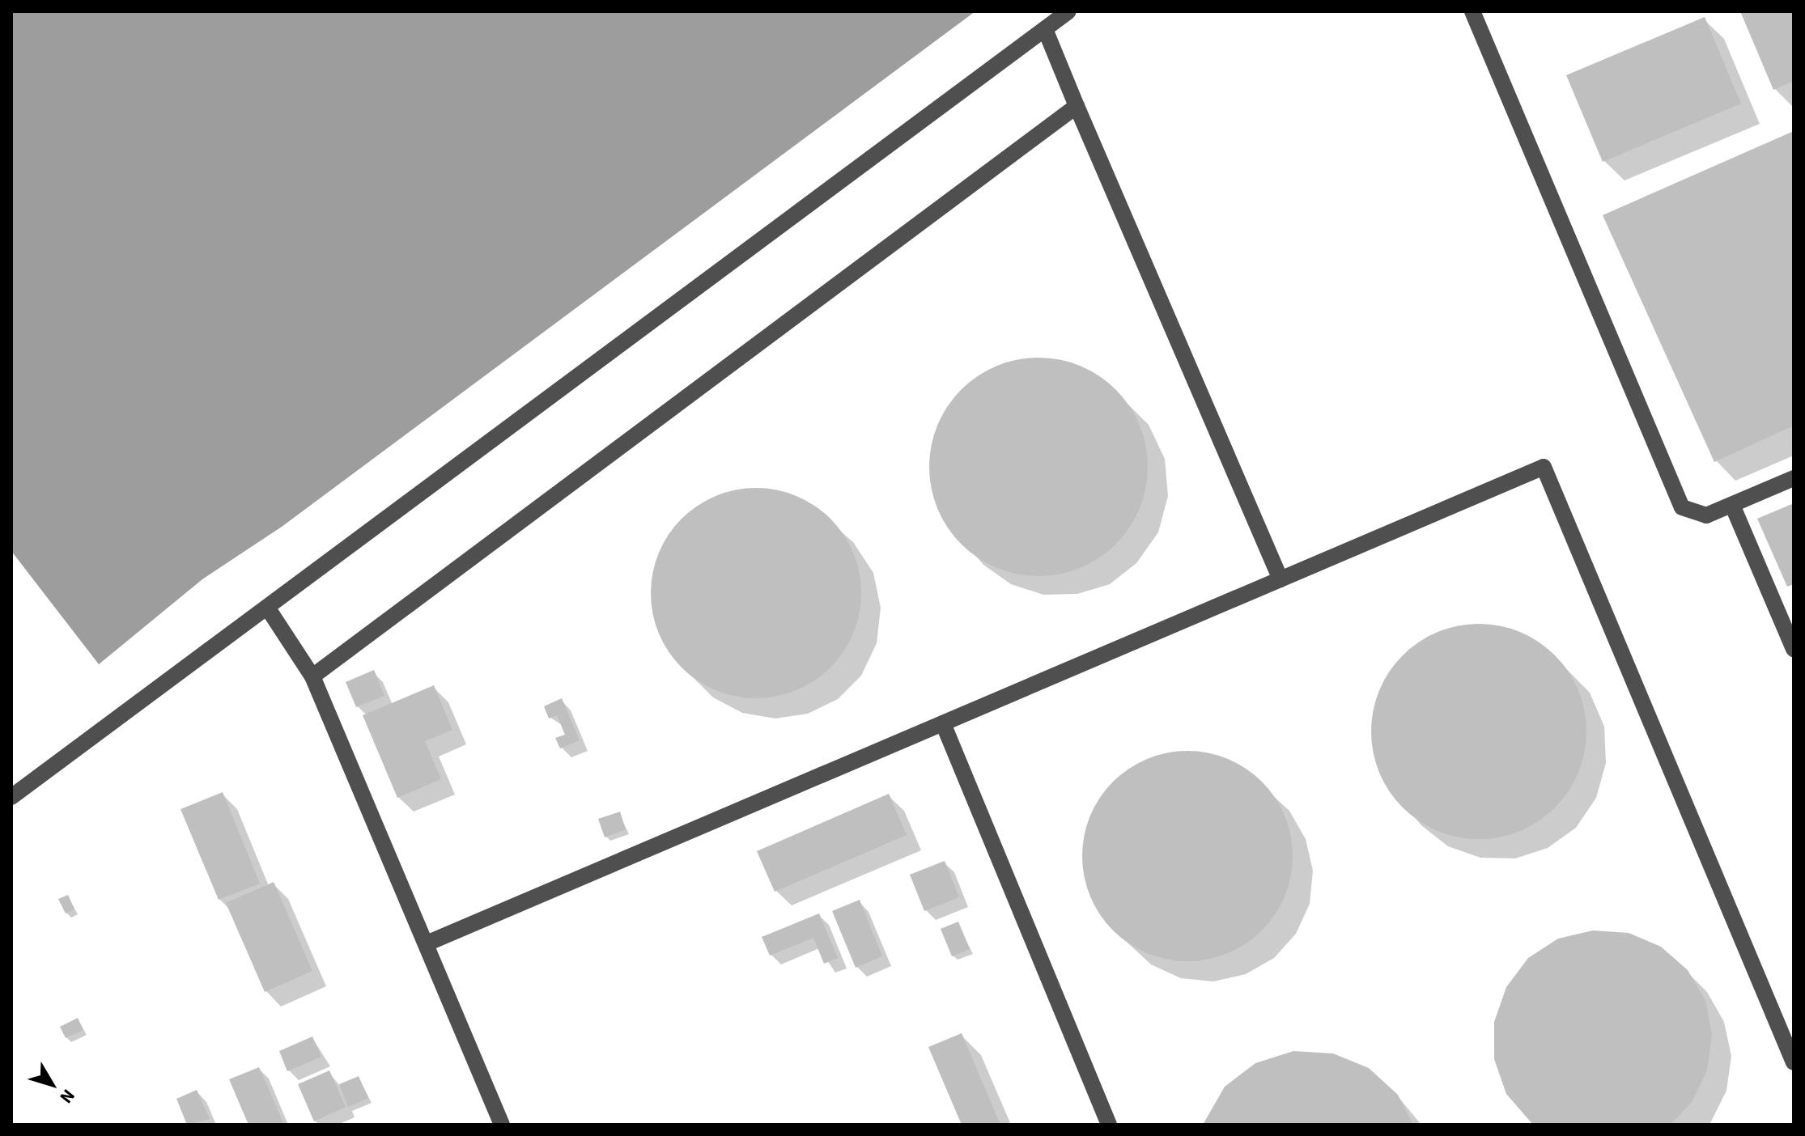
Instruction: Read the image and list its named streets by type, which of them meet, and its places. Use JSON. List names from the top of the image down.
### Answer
{
  "north": "bottom right"
}
